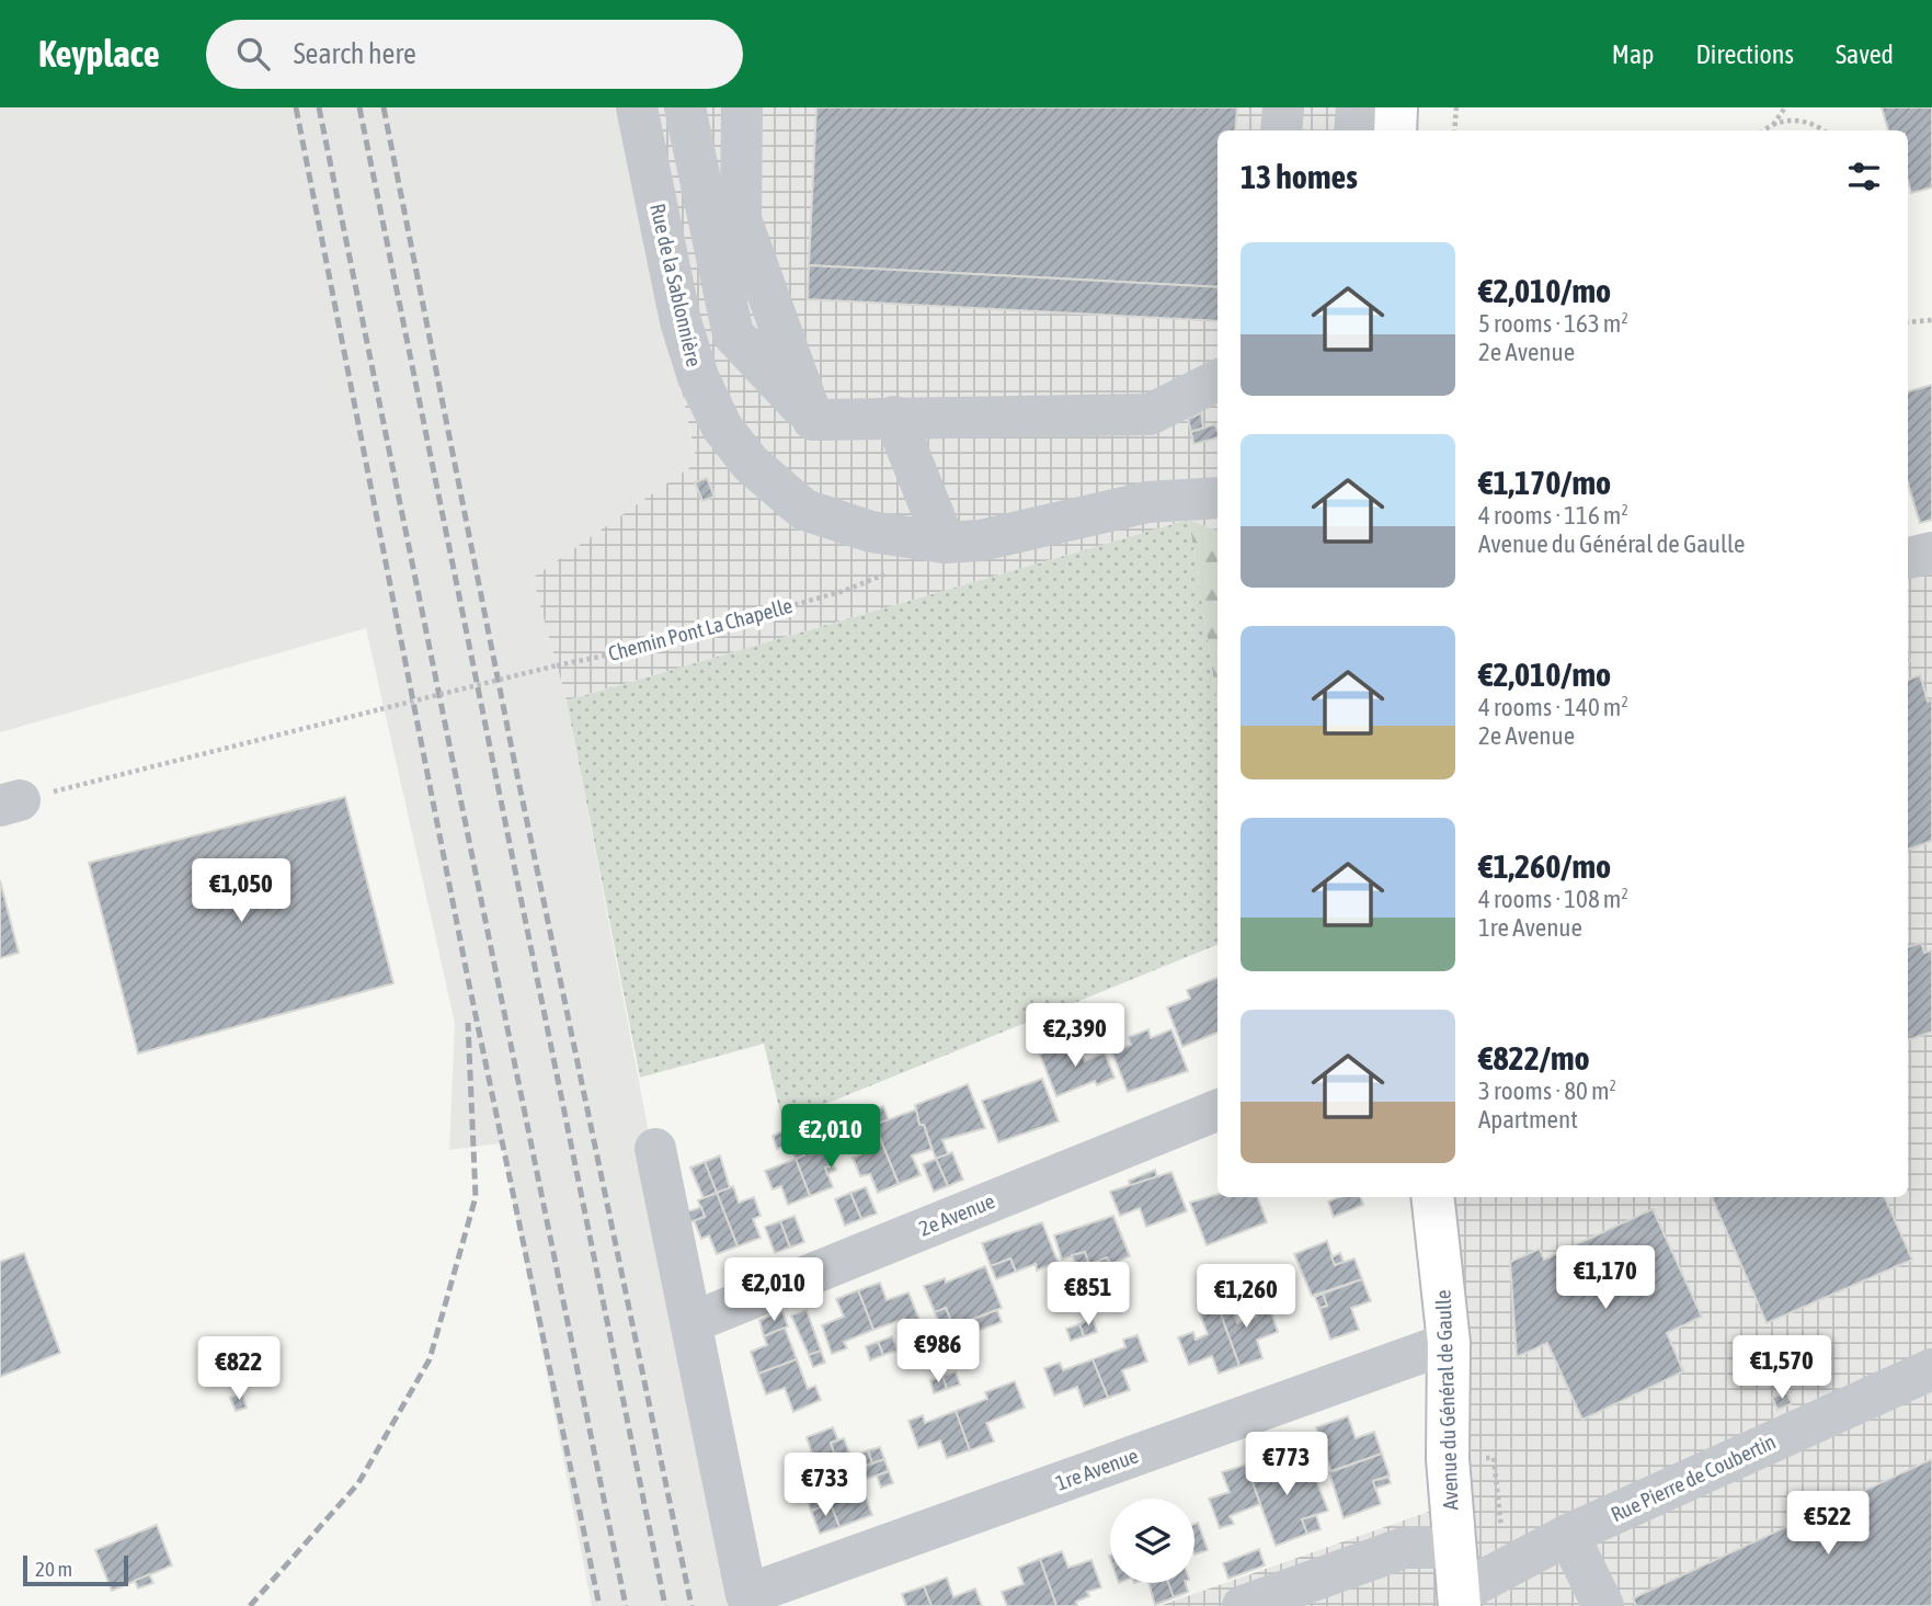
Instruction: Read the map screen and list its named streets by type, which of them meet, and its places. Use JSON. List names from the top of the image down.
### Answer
{
  "streets": {
    "main road": ["Avenue du Général de Gaulle"],
    "street": [
      "Rue de la Sablonnière",
      "2e Avenue",
      "1re Avenue",
      "Rue Pierre de Coubertin"
    ],
    "path": ["Chemin Pont La Chapelle"]
  },
  "crossings": [
    ["2e Avenue", "1re Avenue"],
    ["Avenue du Général de Gaulle", "1re Avenue"],
    ["Avenue du Général de Gaulle", "Rue Pierre de Coubertin"]
  ],
  "scale_bar": "20 m",
  "page": {
    "header": "Keyplace",
    "search": "Search here",
    "nav": ["Map", "Directions", "Saved"],
    "heading": "13 homes",
    "list": [
      {
        "name": "€2,010/mo",
        "note": "5 rooms · 163 m² · 2e Avenue"
      },
      {
        "name": "€1,170/mo",
        "note": "4 rooms · 116 m² · Avenue du Général de Gaulle"
      },
      {
        "name": "€2,010/mo",
        "note": "4 rooms · 140 m² · 2e Avenue"
      },
      {
        "name": "€1,260/mo",
        "note": "4 rooms · 108 m² · 1re Avenue"
      },
      {
        "name": "€822/mo",
        "note": "3 rooms · 80 m² · Apartment"
      }
    ],
    "price": [
      "€1,050",
      "€2,390",
      "€2,010",
      "€1,170",
      "€2,010",
      "€851",
      "€1,260",
      "€986",
      "€1,570",
      "€822",
      "€773",
      "€733",
      "€522"
    ],
    "scale": "20 m"
  }
}
